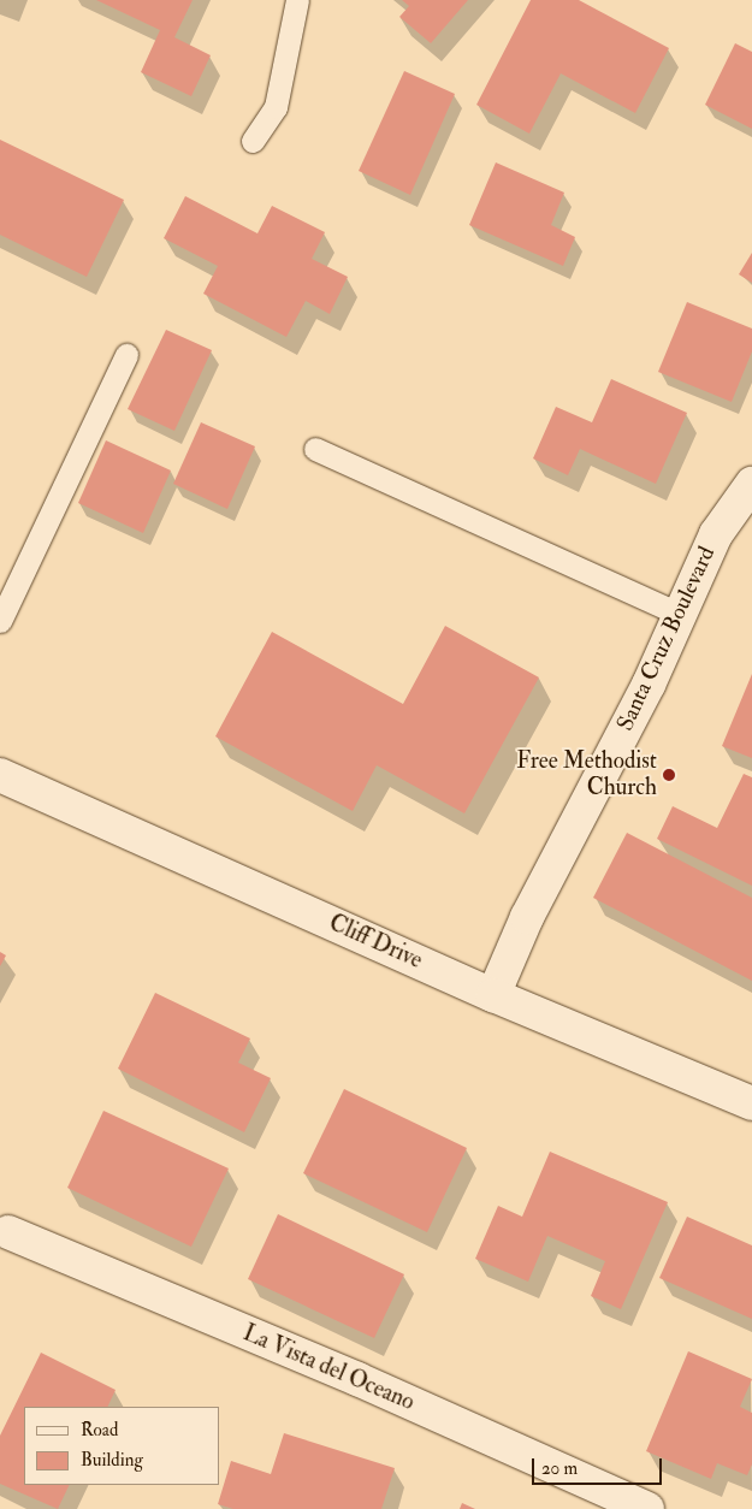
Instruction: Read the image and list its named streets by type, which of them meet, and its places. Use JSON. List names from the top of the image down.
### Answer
{
  "streets": {
    "street": ["Santa Cruz Boulevard", "Cliff Drive", "La Vista del Oceano"]
  },
  "crossings": [
    ["Santa Cruz Boulevard", "Cliff Drive"]
  ],
  "places": ["Free Methodist Church"],
  "legend": ["Road", "Building"],
  "scale_bar": "20 m"
}
